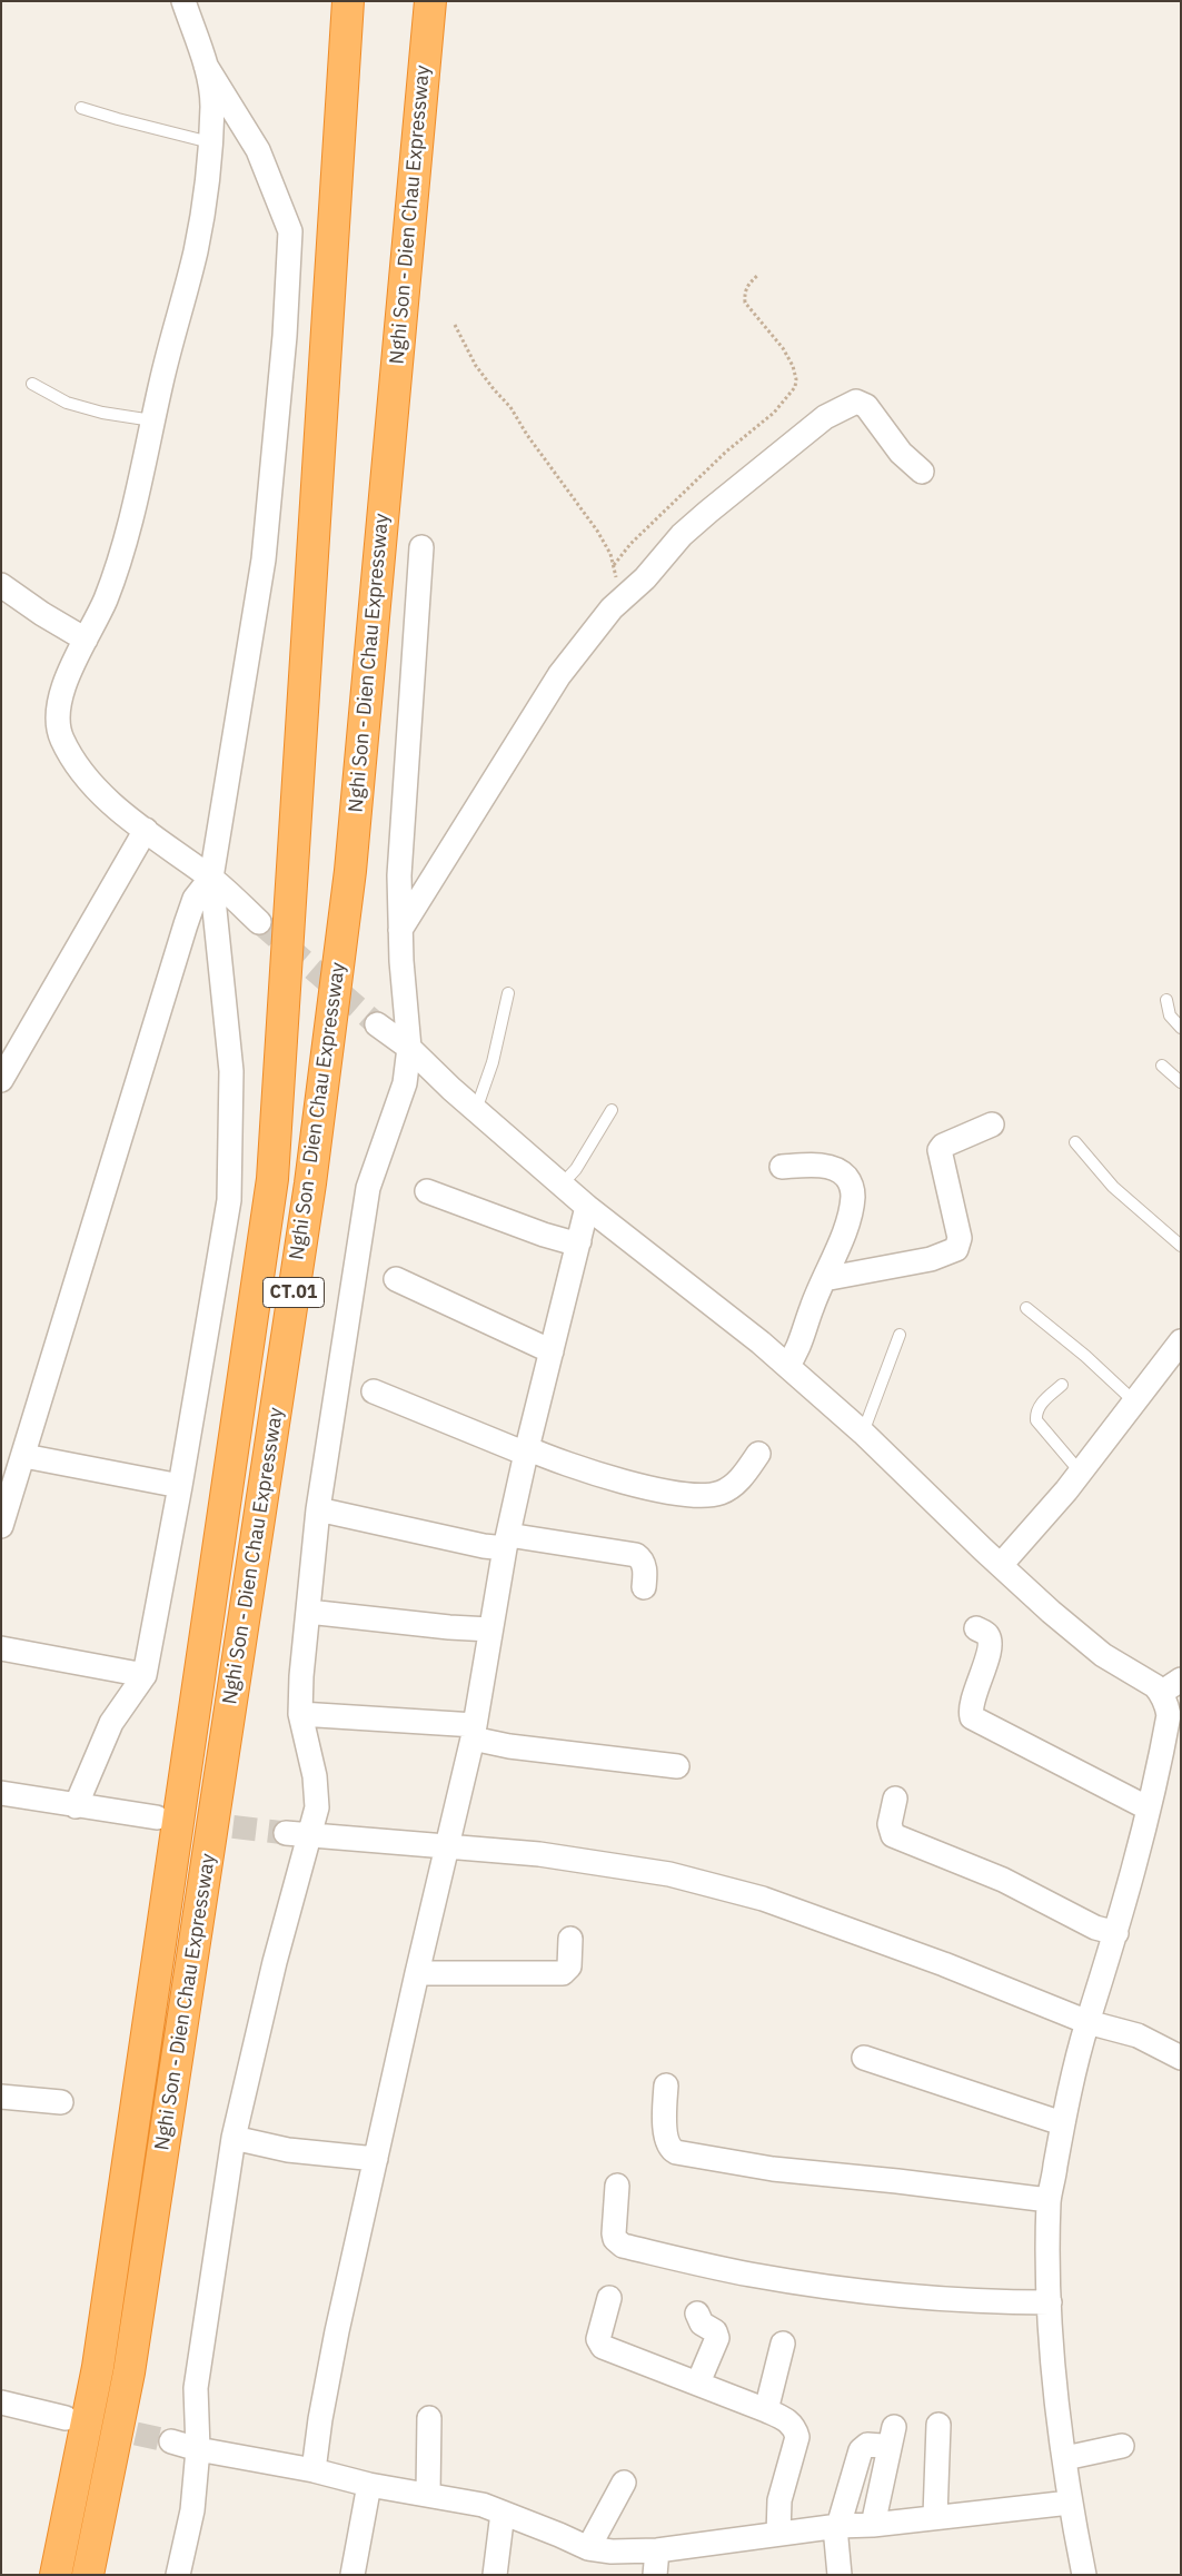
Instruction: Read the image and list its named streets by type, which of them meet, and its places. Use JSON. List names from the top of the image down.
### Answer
{
  "streets": {
    "highway": ["Nghi Son - Dien Chau Expressway", "CT.01"]
  }
}
